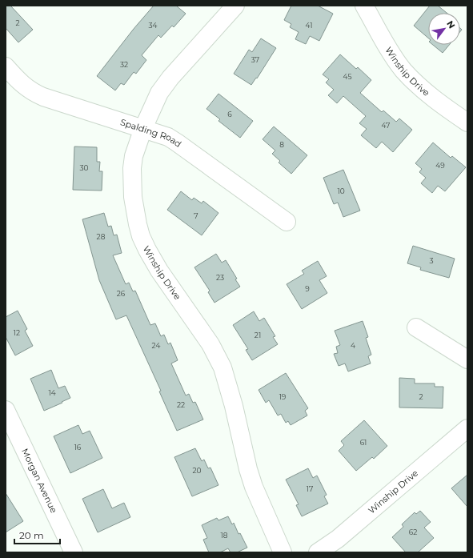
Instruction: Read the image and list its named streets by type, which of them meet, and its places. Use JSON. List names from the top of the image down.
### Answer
{
  "streets": {
    "street": ["Winship Drive", "Spalding Road", "Morgan Avenue"]
  },
  "crossings": [
    ["Winship Drive", "Spalding Road"]
  ],
  "house_numbers": [
    "2",
    "34",
    "41",
    "37",
    "32",
    "45",
    "6",
    "47",
    "8",
    "49",
    "30",
    "10",
    "7",
    "28",
    "3",
    "23",
    "9",
    "26",
    "12",
    "21",
    "24",
    "4",
    "14",
    "19",
    "2",
    "22",
    "61",
    "16",
    "20",
    "17",
    "62",
    "18"
  ],
  "scale_bar": "20 m",
  "north": "top right"
}
